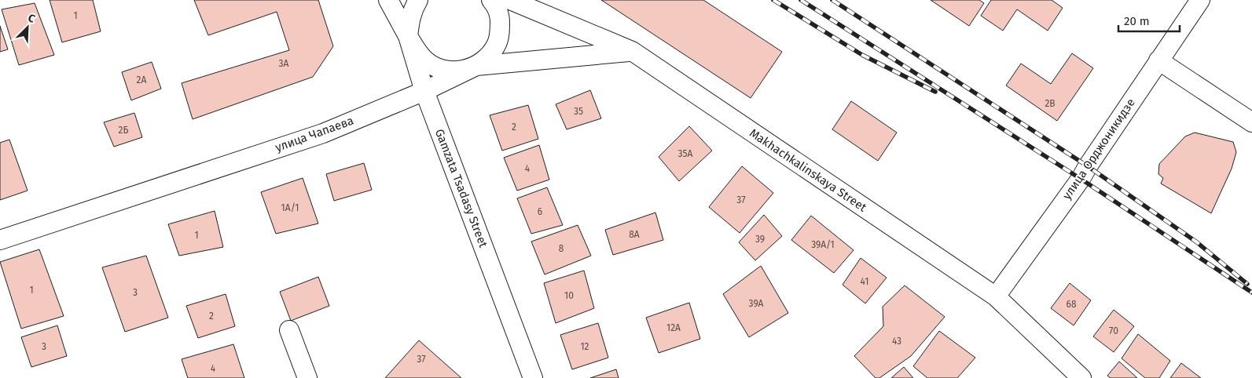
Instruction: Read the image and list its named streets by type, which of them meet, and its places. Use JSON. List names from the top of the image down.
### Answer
{
  "streets": {
    "street": [
      "улица Чапаева",
      "улица Орджоникидзе",
      "Makhachkalinskaya Street",
      "Gamzata Tsadasy Street"
    ]
  },
  "crossings": [
    ["улица Чапаева", "Makhachkalinskaya Street"],
    ["улица Чапаева", "Gamzata Tsadasy Street"],
    ["улица Орджоникидзе", "Makhachkalinskaya Street"]
  ],
  "house_numbers": [
    "1",
    "3А",
    "2А",
    "2В",
    "35",
    "2",
    "2Б",
    "35А",
    "4",
    "37",
    "1А/1",
    "6",
    "8А",
    "1",
    "39",
    "39А/1",
    "8",
    "41",
    "1",
    "3",
    "10",
    "39А",
    "68",
    "2",
    "12А",
    "70",
    "43",
    "3",
    "12",
    "37",
    "4"
  ],
  "scale_bar": "20 m",
  "north": "top right"
}
